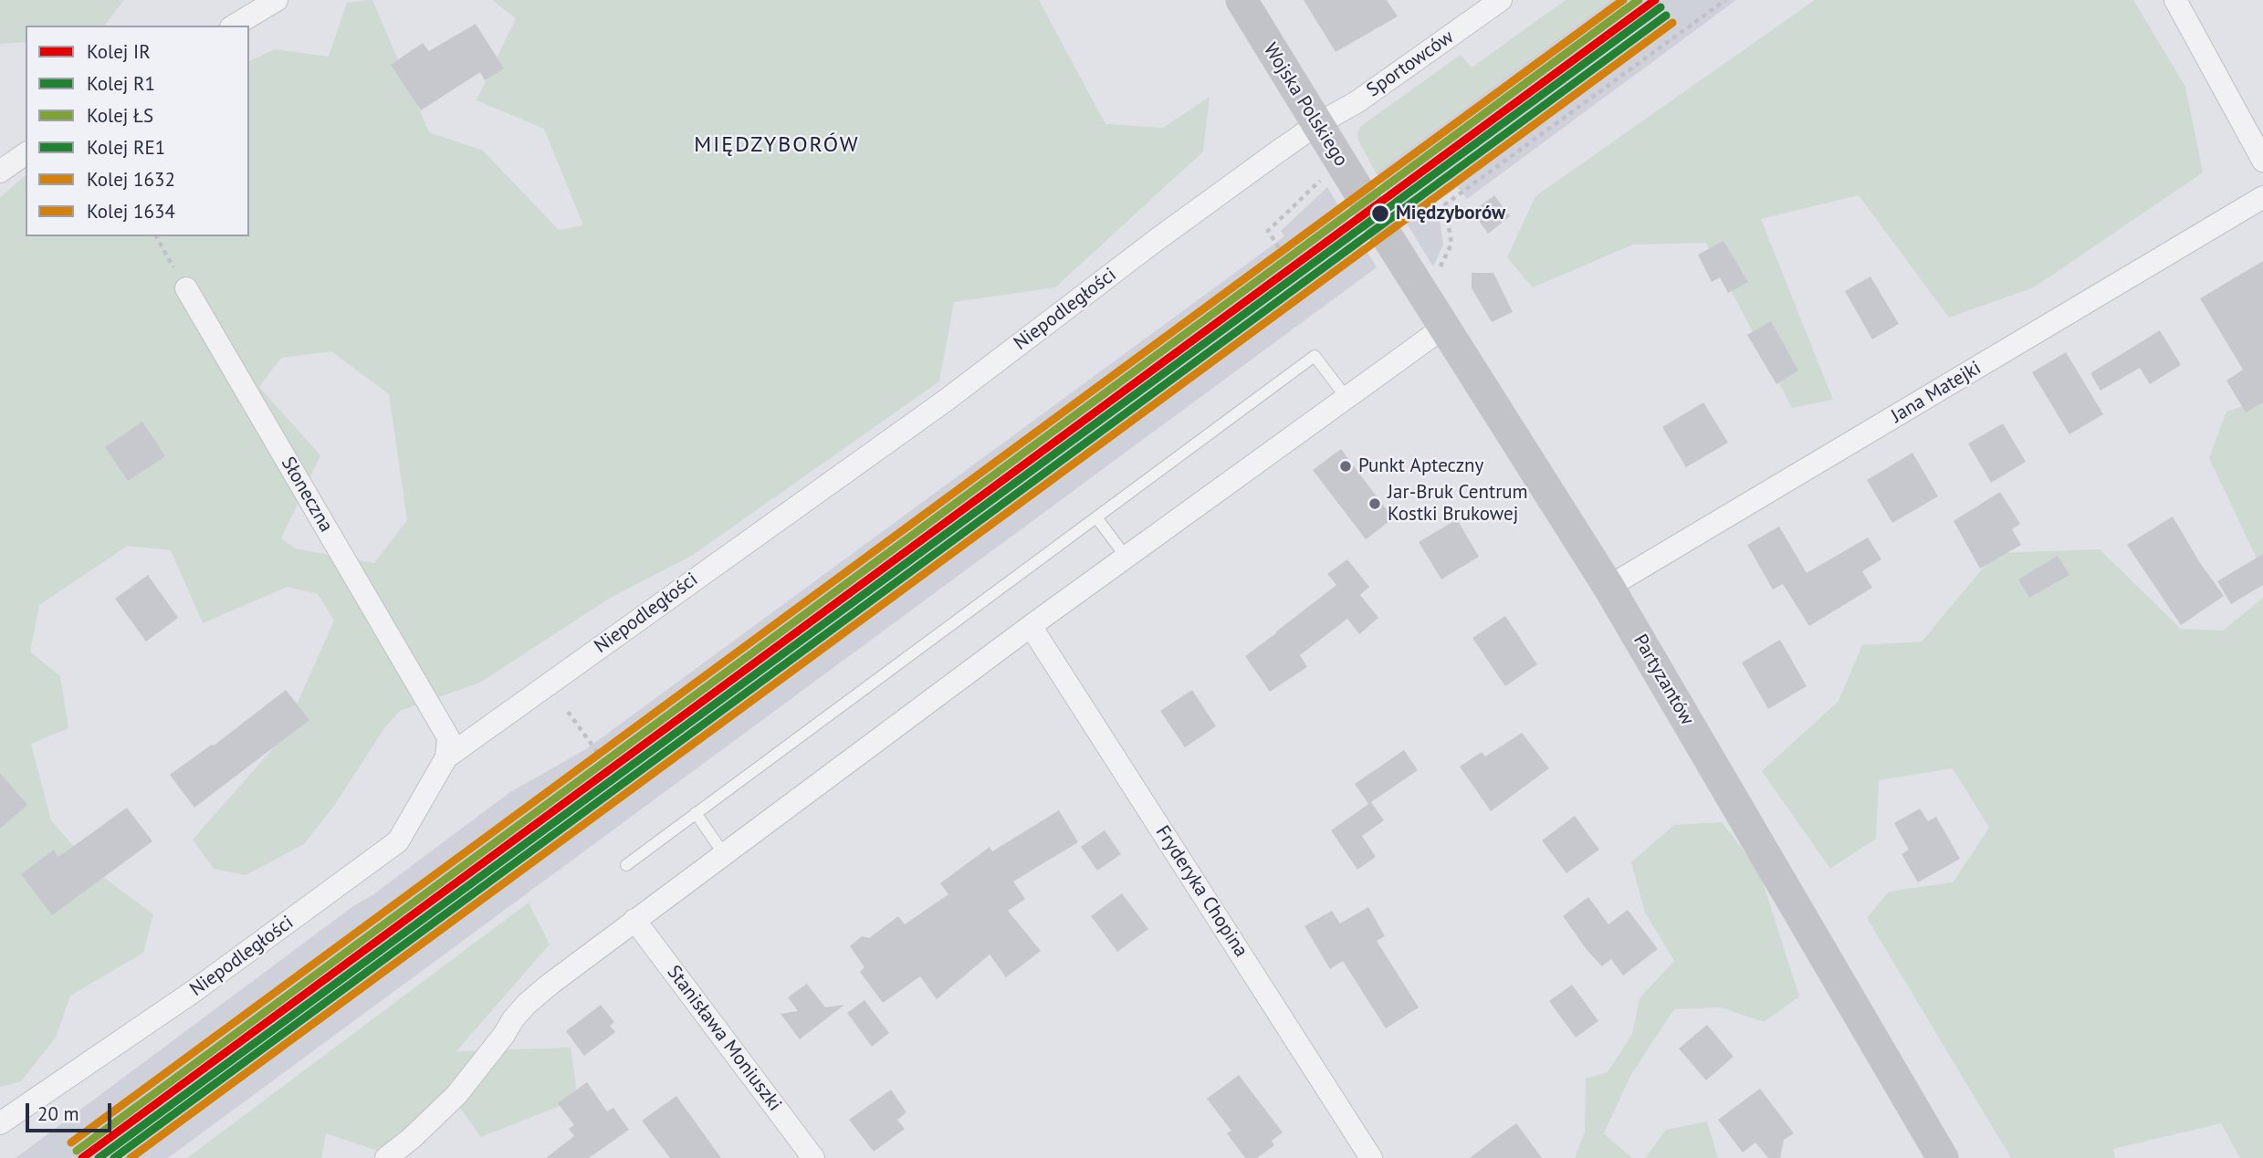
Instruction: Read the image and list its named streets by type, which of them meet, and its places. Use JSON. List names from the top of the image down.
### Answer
{
  "streets": {
    "street": [
      "Sportowców",
      "Wojska Polskiego",
      "Niepodległości",
      "Jana Matejki",
      "Słoneczna",
      "Partyzantów",
      "Fryderyka Chopina",
      "Stanisława Moniuszki"
    ]
  },
  "crossings": [
    ["Sportowców", "Wojska Polskiego"],
    ["Sportowców", "Niepodległości"],
    ["Wojska Polskiego", "Niepodległości"],
    ["Wojska Polskiego", "Partyzantów"],
    ["Niepodległości", "Słoneczna"],
    ["Jana Matejki", "Partyzantów"]
  ],
  "districts": ["MIĘDZYBORÓW"],
  "places": ["Międzyborów", "Punkt Apteczny", "Jar-Bruk Centrum Kostki Brukowej"],
  "lines": [
    "rail line IR",
    "rail line ŁS",
    "rail line 1632",
    "rail line R1",
    "rail line RE1",
    "rail line 1634"
  ],
  "legend": [
    "Kolej IR",
    "Kolej R1",
    "Kolej ŁS",
    "Kolej RE1",
    "Kolej 1632",
    "Kolej 1634"
  ],
  "scale_bar": "20 m"
}
